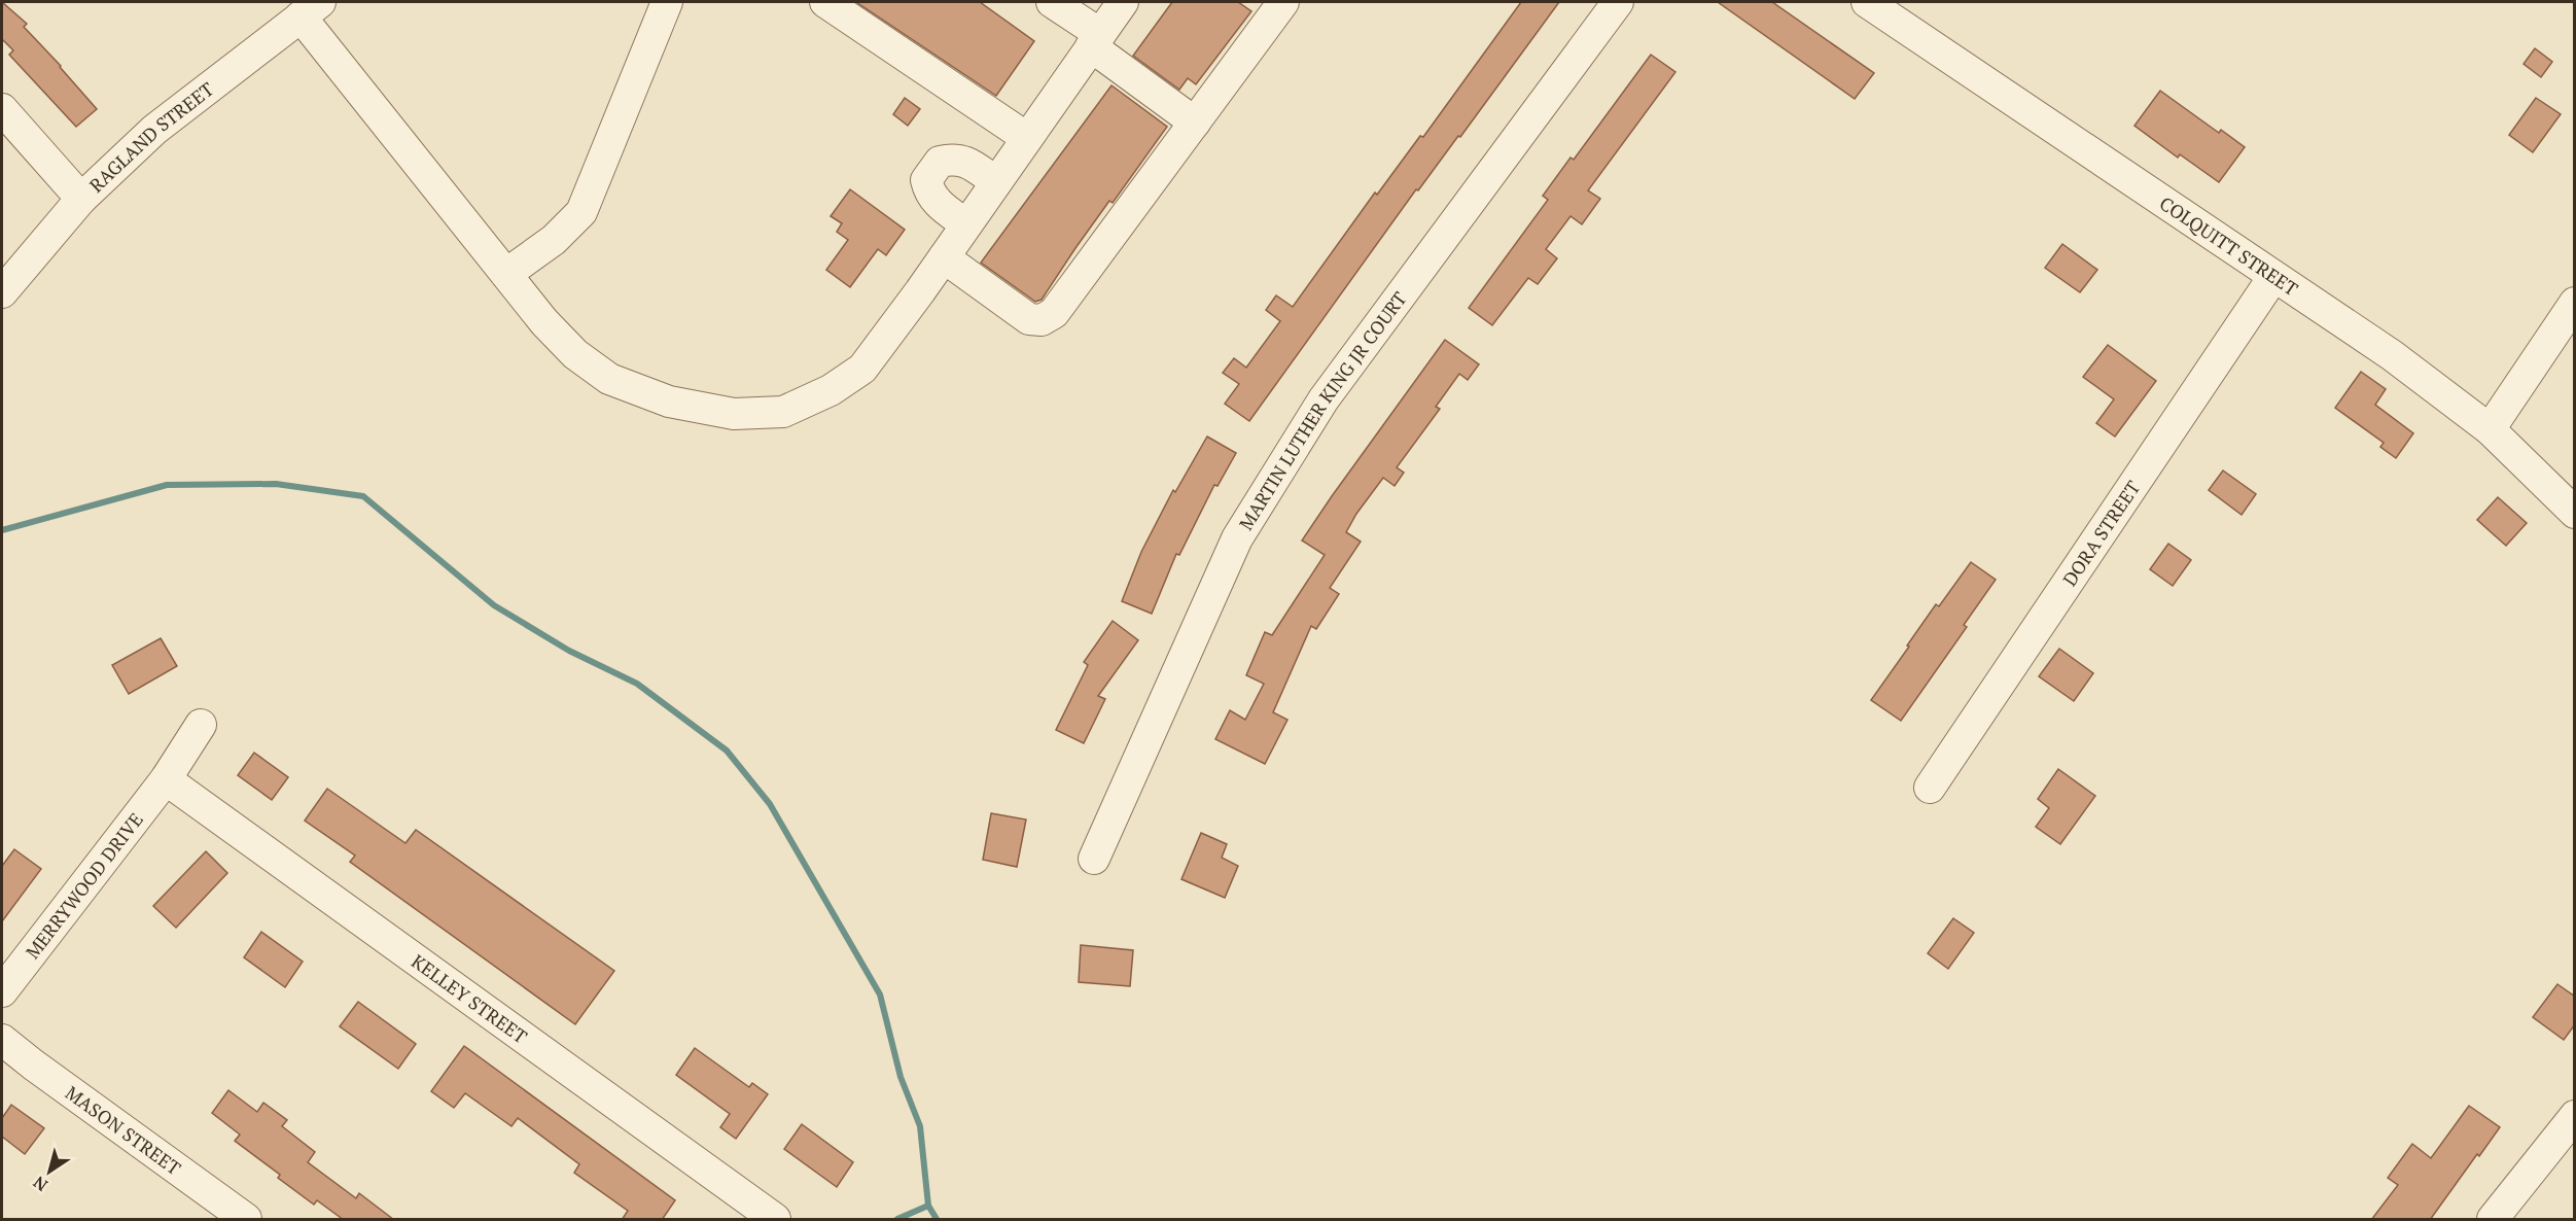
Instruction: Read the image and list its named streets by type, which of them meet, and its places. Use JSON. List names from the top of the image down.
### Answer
{
  "streets": {
    "street": [
      "RAGLAND STREET",
      "COLQUITT STREET",
      "MARTIN LUTHER KING JR COURT",
      "DORA STREET",
      "MERRYWOOD DRIVE",
      "KELLEY STREET",
      "MASON STREET"
    ]
  },
  "crossings": [
    ["COLQUITT STREET", "DORA STREET"],
    ["MERRYWOOD DRIVE", "KELLEY STREET"]
  ],
  "north": "bottom left"
}
